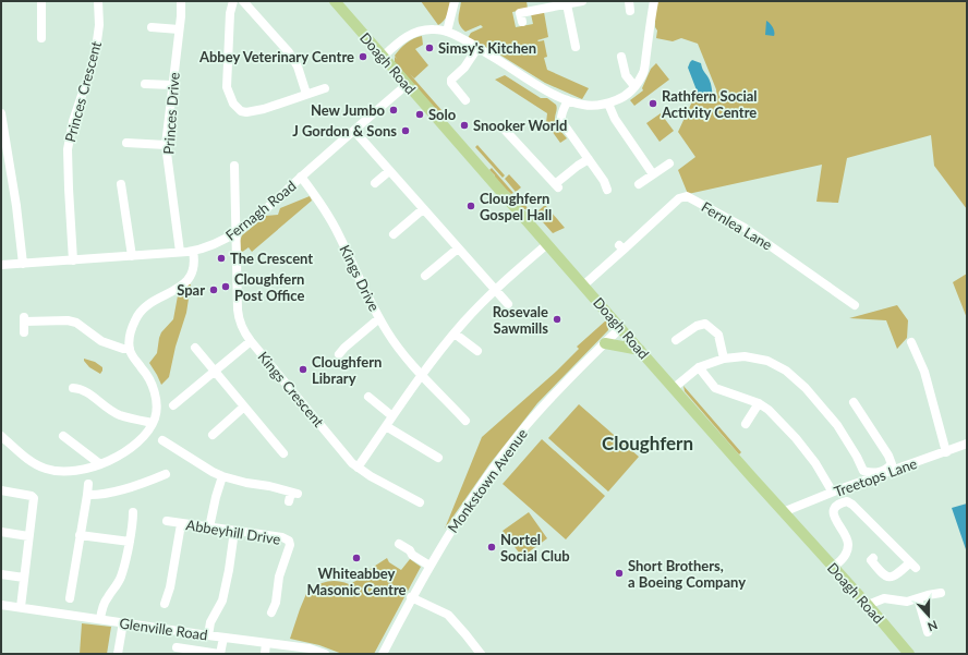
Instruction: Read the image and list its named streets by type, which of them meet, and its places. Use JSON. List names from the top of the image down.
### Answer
{
  "streets": {
    "main road": ["Doagh Road"],
    "street": [
      "Princes Crescent",
      "Princes Drive",
      "Fernagh Road",
      "Fernlea Lane",
      "Kings Drive",
      "Kings Crescent",
      "Treetops Lane",
      "Monkstown Avenue",
      "Abbeyhill Drive",
      "Glenville Road"
    ]
  },
  "crossings": [
    ["Doagh Road", "Fernagh Road"],
    ["Doagh Road", "Fernlea Lane"],
    ["Doagh Road", "Treetops Lane"],
    ["Doagh Road", "Monkstown Avenue"],
    ["Princes Crescent", "Fernagh Road"],
    ["Princes Drive", "Fernagh Road"],
    ["Fernagh Road", "Kings Drive"],
    ["Fernagh Road", "Kings Crescent"]
  ],
  "districts": ["Cloughfern"],
  "places": [
    "Simsy's Kitchen",
    "Abbey Veterinary Centre",
    "Rathfern Social Activity Centre",
    "New Jumbo",
    "Solo",
    "Snooker World",
    "J Gordon & Sons",
    "Cloughfern Gospel Hall",
    "The Crescent",
    "Cloughfern Post Office",
    "Spar",
    "Rosevale Sawmills",
    "Cloughfern Library",
    "Nortel Social Club",
    "Whiteabbey Masonic Centre",
    "Short Brothers, a Boeing Company"
  ],
  "north": "bottom"
}
